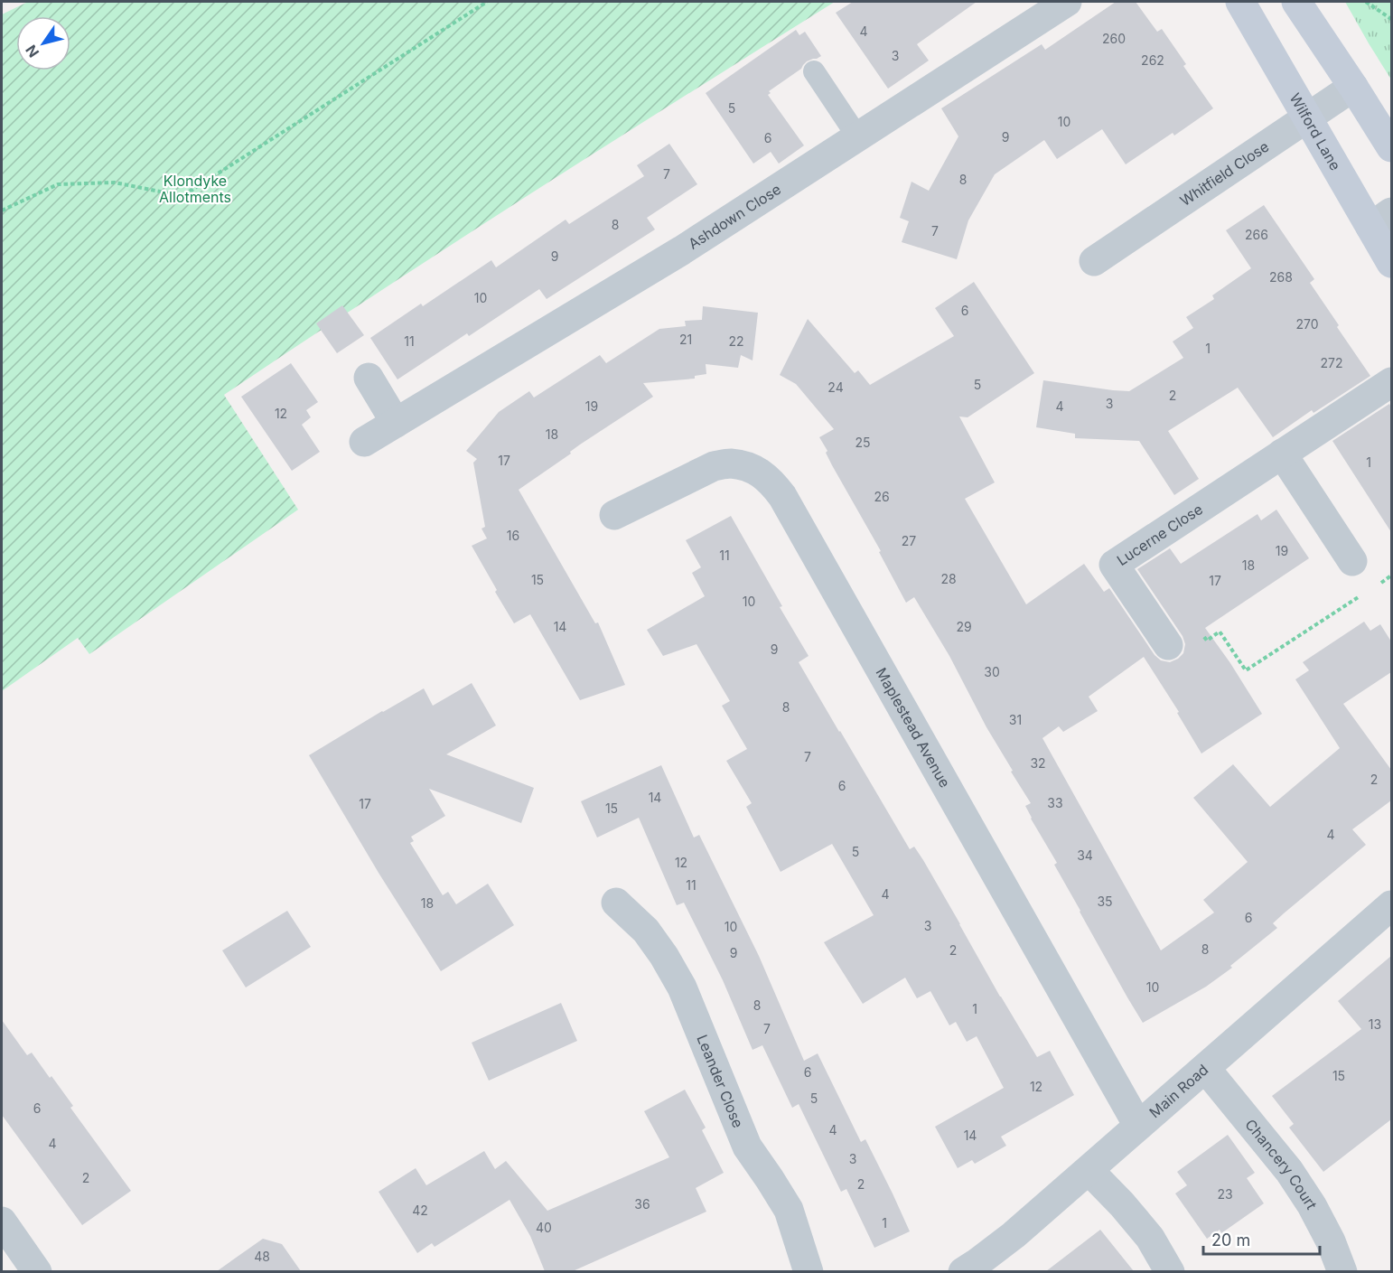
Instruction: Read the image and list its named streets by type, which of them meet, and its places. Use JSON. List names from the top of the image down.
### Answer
{
  "streets": {
    "main road": ["Wilford Lane"],
    "street": [
      "Whitfield Close",
      "Ashdown Close",
      "Lucerne Close",
      "Maplestead Avenue",
      "Leander Close",
      "Main Road",
      "Chancery Court"
    ]
  },
  "crossings": [
    ["Wilford Lane", "Whitfield Close"],
    ["Maplestead Avenue", "Main Road"],
    ["Main Road", "Chancery Court"]
  ],
  "parks": ["Klondyke Allotments"],
  "house_numbers": [
    "4",
    "260",
    "3",
    "262",
    "5",
    "10",
    "9",
    "6",
    "7",
    "8",
    "8",
    "7",
    "266",
    "9",
    "268",
    "10",
    "6",
    "270",
    "21",
    "11",
    "22",
    "1",
    "272",
    "5",
    "24",
    "2",
    "3",
    "19",
    "4",
    "12",
    "18",
    "25",
    "17",
    "1",
    "26",
    "16",
    "27",
    "19",
    "11",
    "18",
    "28",
    "15",
    "17",
    "10",
    "14",
    "29",
    "9",
    "30",
    "8",
    "31",
    "7",
    "32",
    "2",
    "6",
    "14",
    "33",
    "17",
    "15",
    "4",
    "5",
    "34",
    "12",
    "11",
    "4",
    "35",
    "18",
    "6",
    "3",
    "10",
    "8",
    "2",
    "9",
    "10",
    "8",
    "1",
    "13",
    "7",
    "6",
    "15",
    "12",
    "5",
    "6",
    "4",
    "14",
    "4",
    "3",
    "2",
    "2",
    "23",
    "36",
    "42",
    "1",
    "40",
    "48"
  ],
  "scale_bar": "20 m",
  "north": "bottom left"
}
